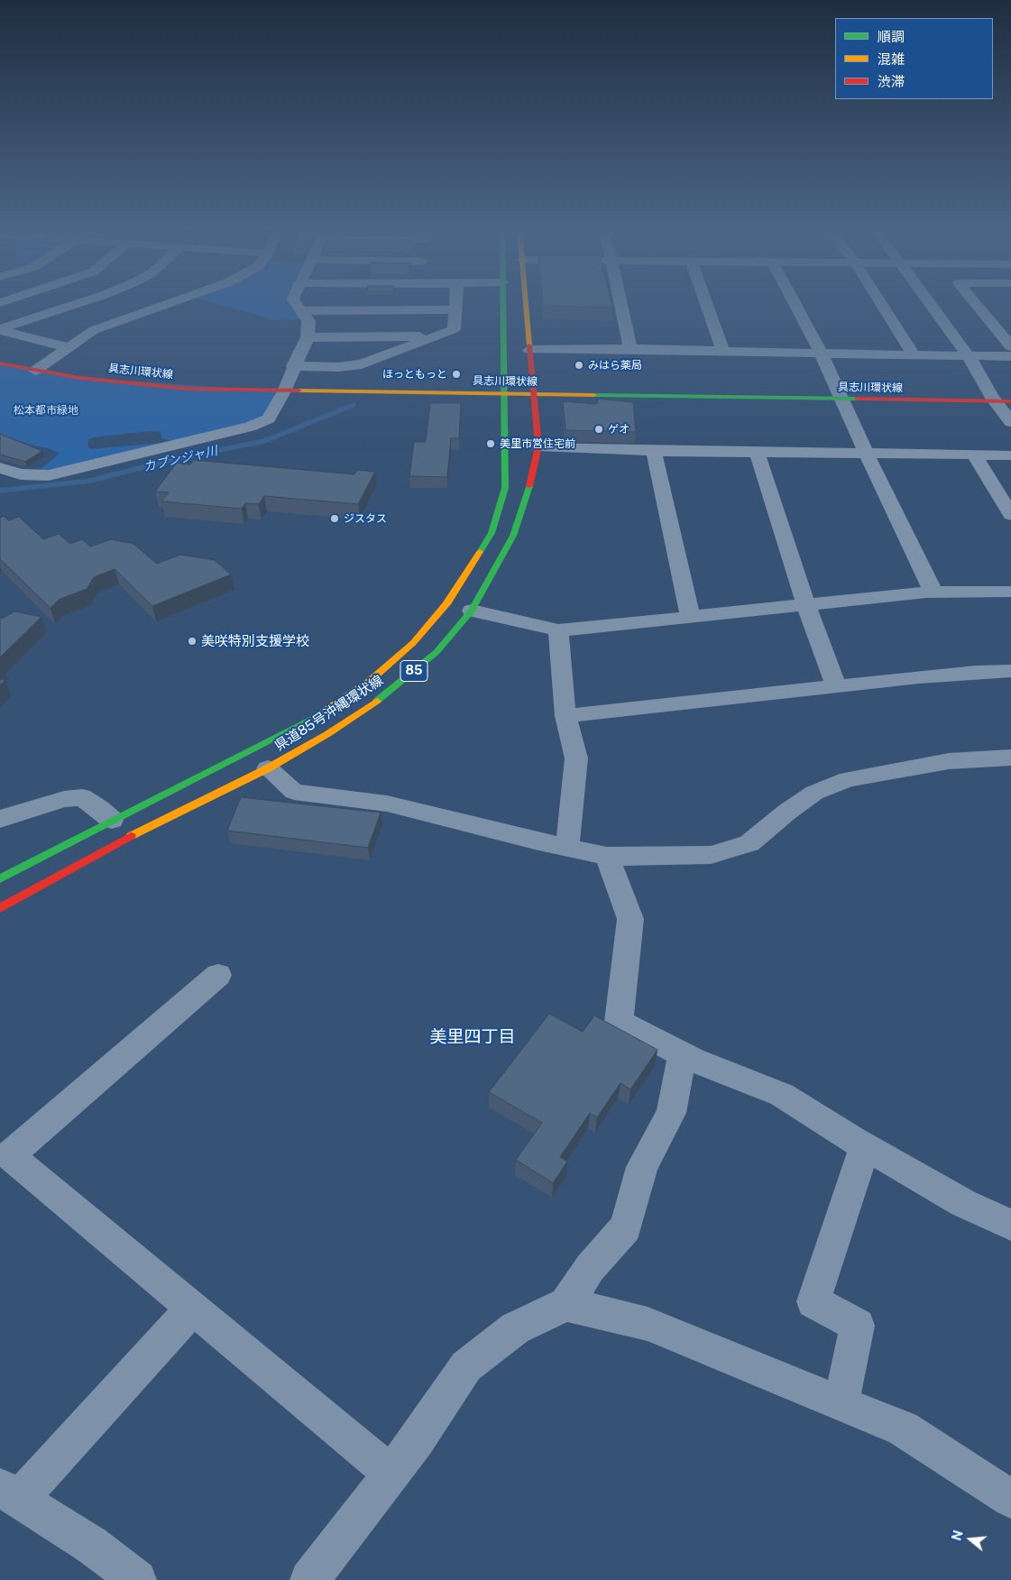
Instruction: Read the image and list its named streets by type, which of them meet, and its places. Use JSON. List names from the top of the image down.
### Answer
{
  "streets": {
    "main road": ["具志川環状線", "85", "県道85号沖縄環状線"]
  },
  "crossings": [
    ["具志川環状線", "県道85号沖縄環状線"]
  ],
  "districts": ["美里四丁目"],
  "water": ["カブンジャ川"],
  "parks": ["松本都市緑地"],
  "places": [
    "みはら薬局",
    "ほっともっと",
    "ゲオ",
    "美里市営住宅前",
    "ジスタス",
    "美咲特別支援学校"
  ],
  "legend": ["順調", "混雑", "渋滞"],
  "north": "left"
}
